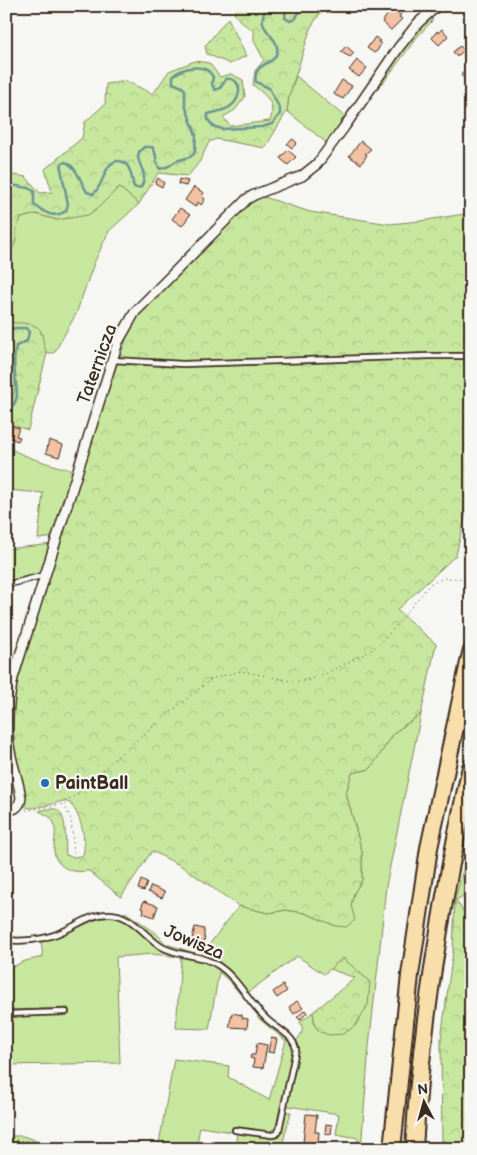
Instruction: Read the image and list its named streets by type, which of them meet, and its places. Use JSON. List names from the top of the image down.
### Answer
{
  "streets": {
    "street": ["Taternicza"],
    "lane": ["Jowisza"]
  },
  "places": ["PaintBall"],
  "north": "top"
}
